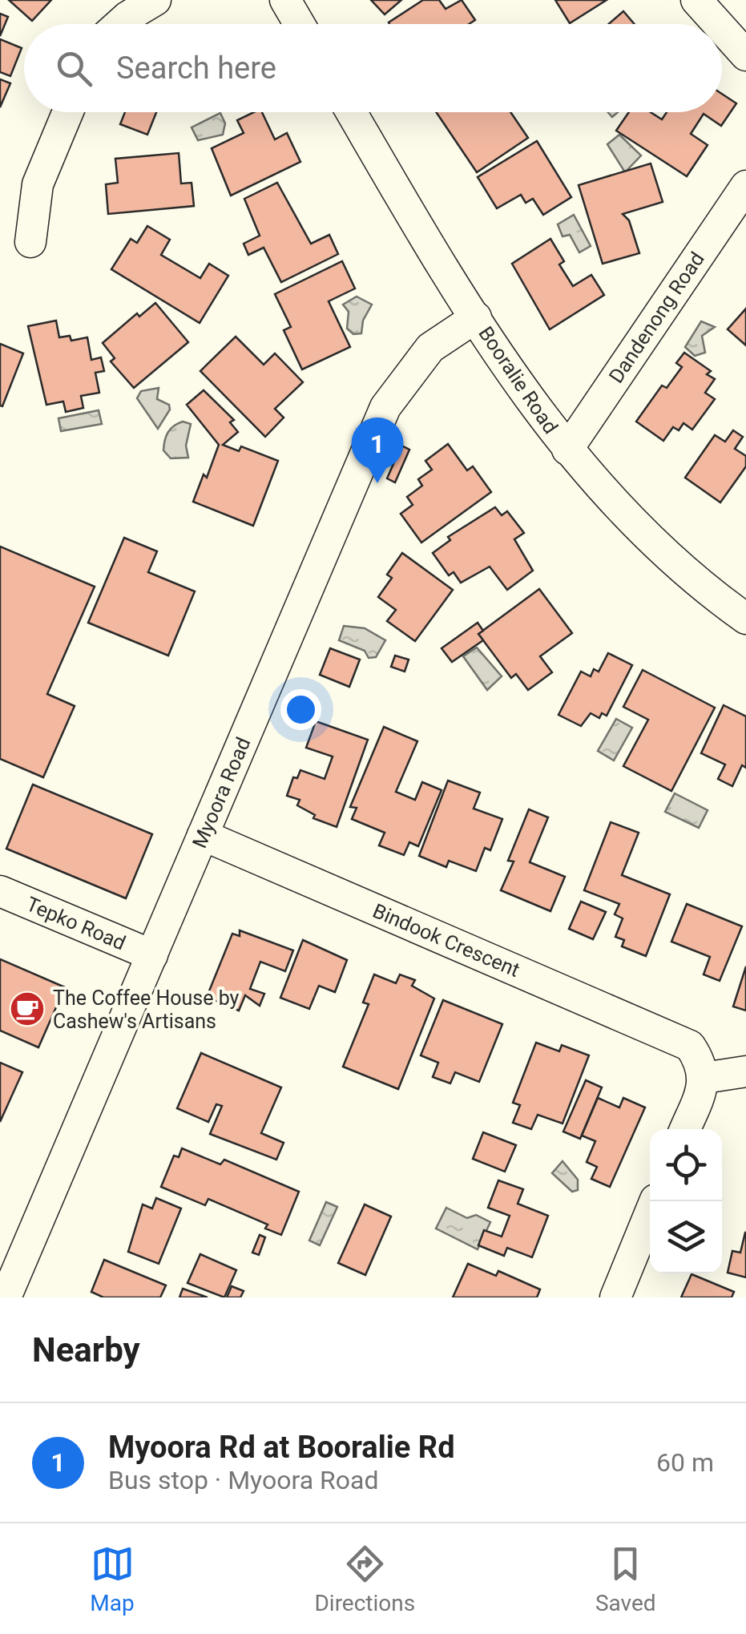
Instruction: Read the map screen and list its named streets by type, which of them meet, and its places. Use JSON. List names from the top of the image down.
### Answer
{
  "streets": {
    "street": [
      "Dandenong Road",
      "Booralie Road",
      "Myoora Road",
      "Tepko Road",
      "Bindook Crescent"
    ]
  },
  "crossings": [
    ["Dandenong Road", "Booralie Road"],
    ["Booralie Road", "Myoora Road"],
    ["Myoora Road", "Tepko Road"],
    ["Myoora Road", "Bindook Crescent"]
  ],
  "places": {
    "cafe": ["The Coffee House by Cashew's Artisans"]
  },
  "page": {
    "search": "Search here",
    "pins": "1",
    "heading": "Nearby",
    "list": [
      {
        "mark": "1",
        "name": "Myoora Rd at Booralie Rd",
        "note": "Bus stop · Myoora Road",
        "value": "60 m"
      }
    ],
    "nav": ["Map", "Directions", "Saved"]
  }
}
